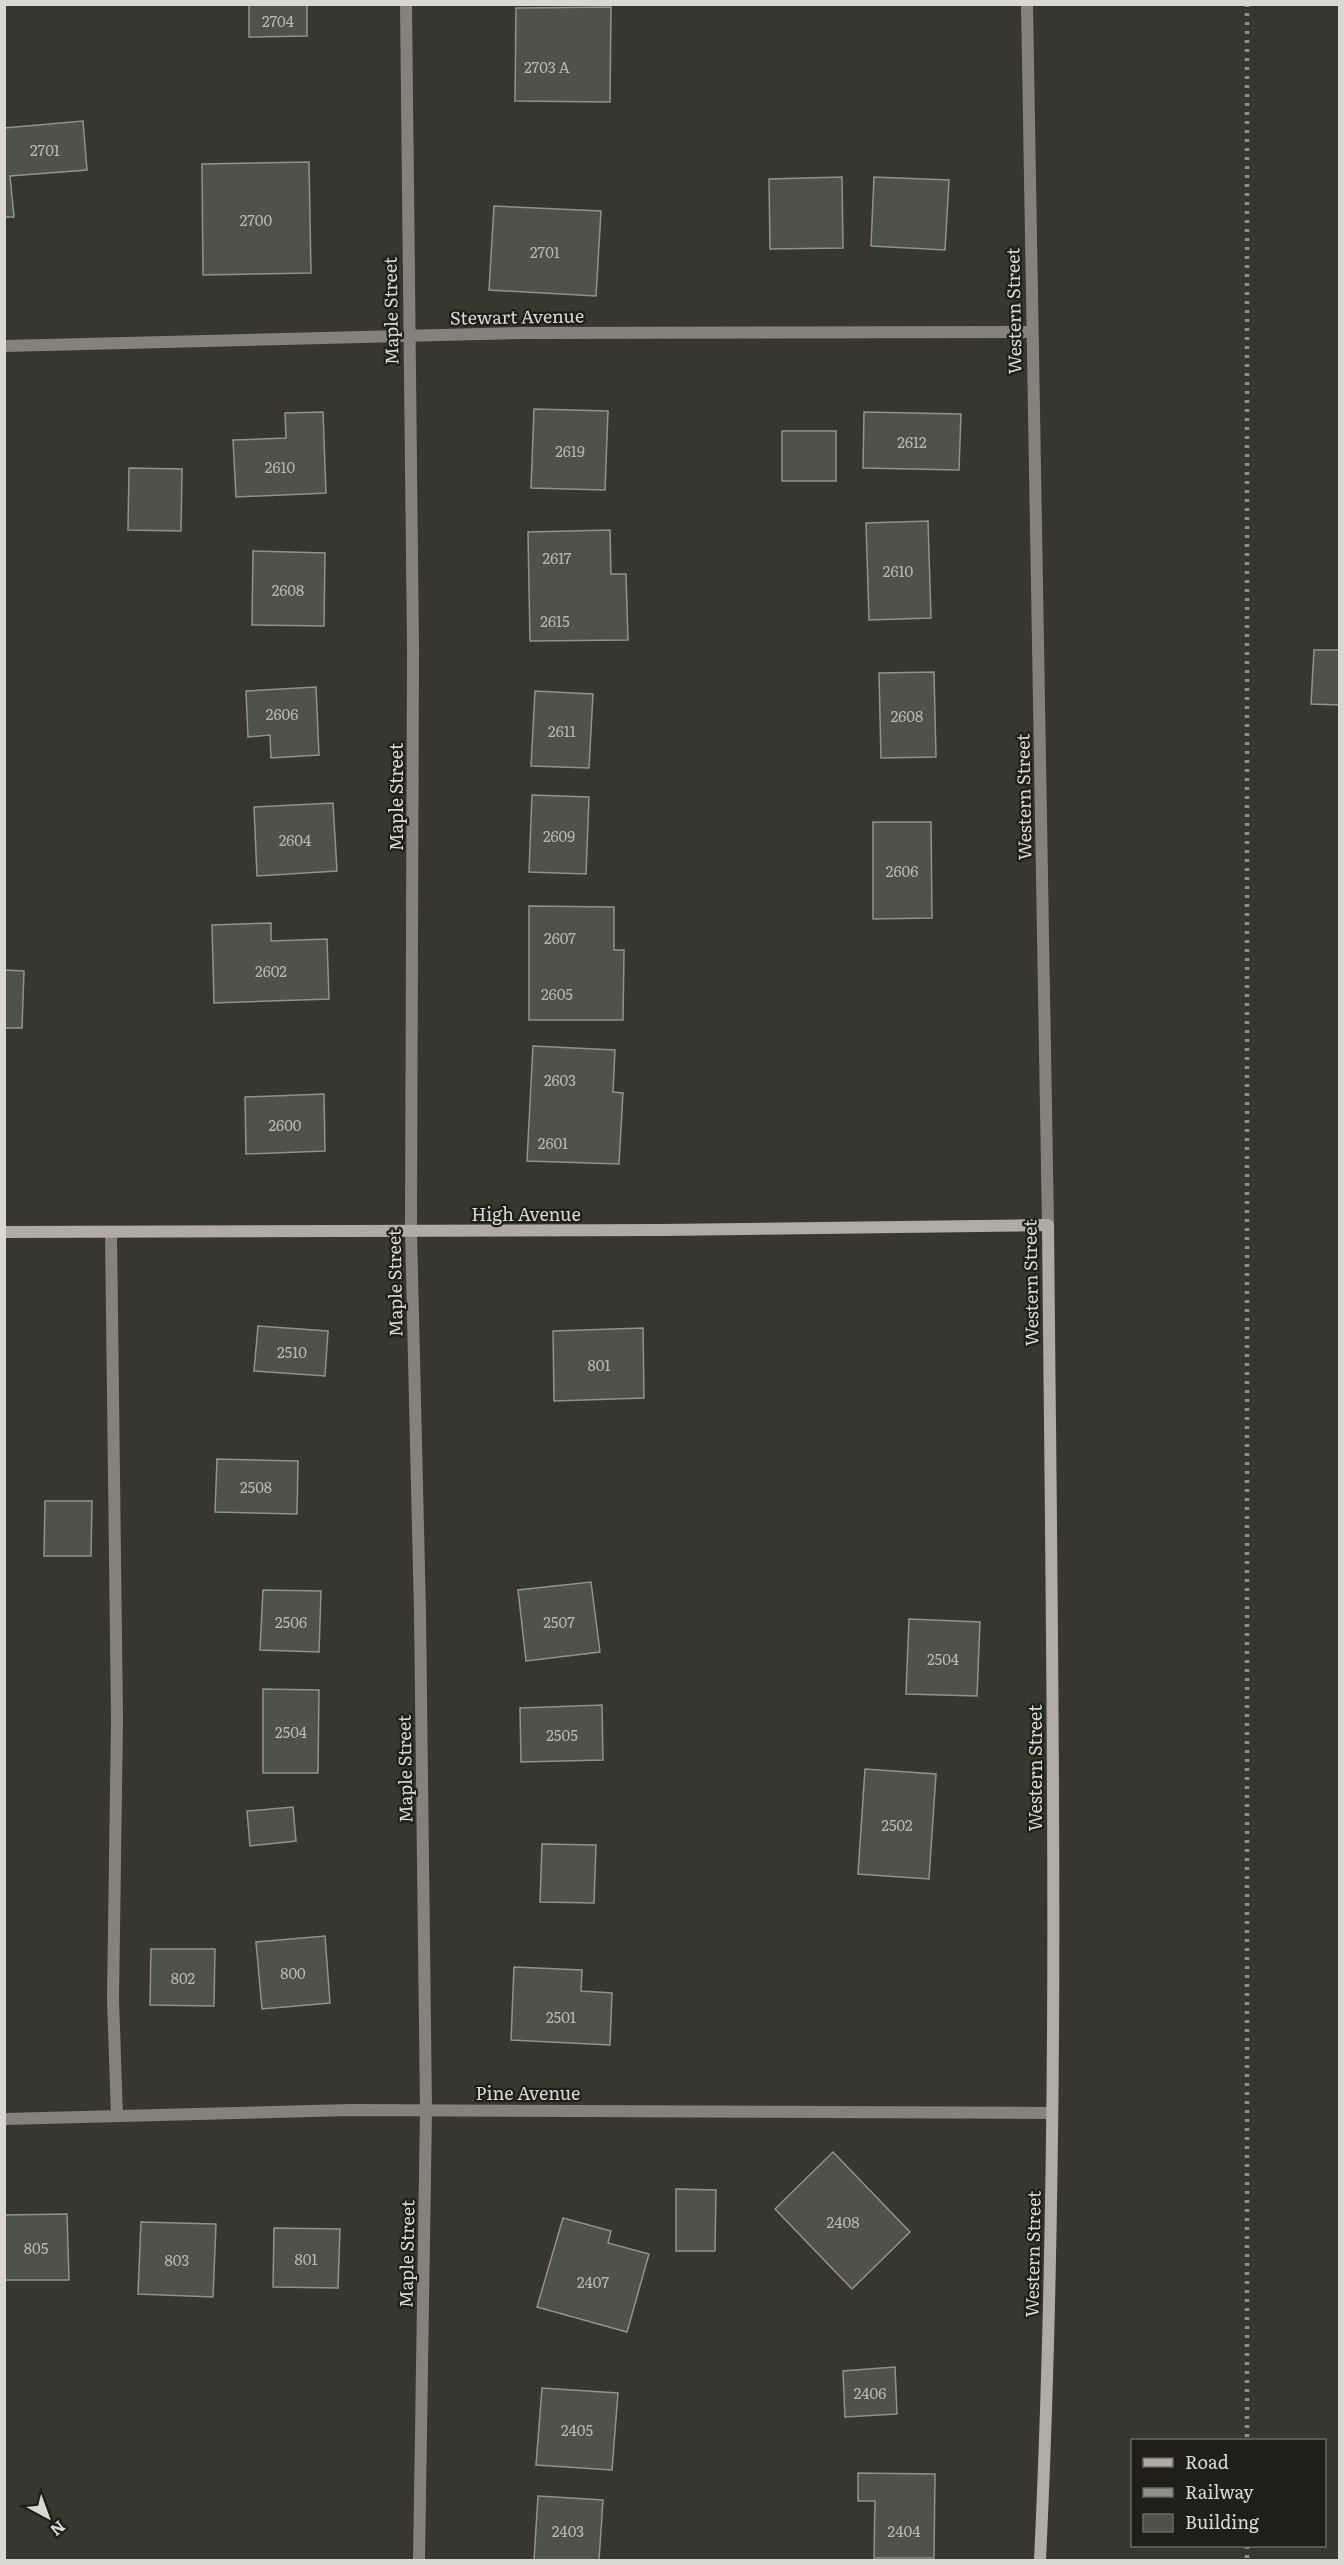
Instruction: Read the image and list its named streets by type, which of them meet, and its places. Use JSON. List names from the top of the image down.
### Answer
{
  "streets": {
    "street": [
      "Maple Street",
      "Western Street",
      "Stewart Avenue",
      "High Avenue",
      "Pine Avenue"
    ]
  },
  "crossings": [
    ["Maple Street", "Stewart Avenue"],
    ["Maple Street", "High Avenue"],
    ["Maple Street", "Pine Avenue"],
    ["Western Street", "Stewart Avenue"],
    ["Western Street", "High Avenue"],
    ["Western Street", "Pine Avenue"]
  ],
  "house_numbers": [
    "2704",
    "2703 A",
    "2701",
    "2700",
    "2701",
    "2612",
    "2619",
    "2610",
    "2617",
    "2610",
    "2608",
    "2615",
    "2606",
    "2608",
    "2611",
    "2609",
    "2604",
    "2606",
    "2607",
    "2602",
    "2605",
    "2603",
    "2600",
    "2601",
    "2510",
    "801",
    "2508",
    "2506",
    "2507",
    "2504",
    "2504",
    "2505",
    "2502",
    "800",
    "802",
    "2501",
    "2408",
    "805",
    "801",
    "803",
    "2407",
    "2406",
    "2405",
    "2403",
    "2404"
  ],
  "legend": ["Road", "Railway", "Building"],
  "north": "bottom right"
}
